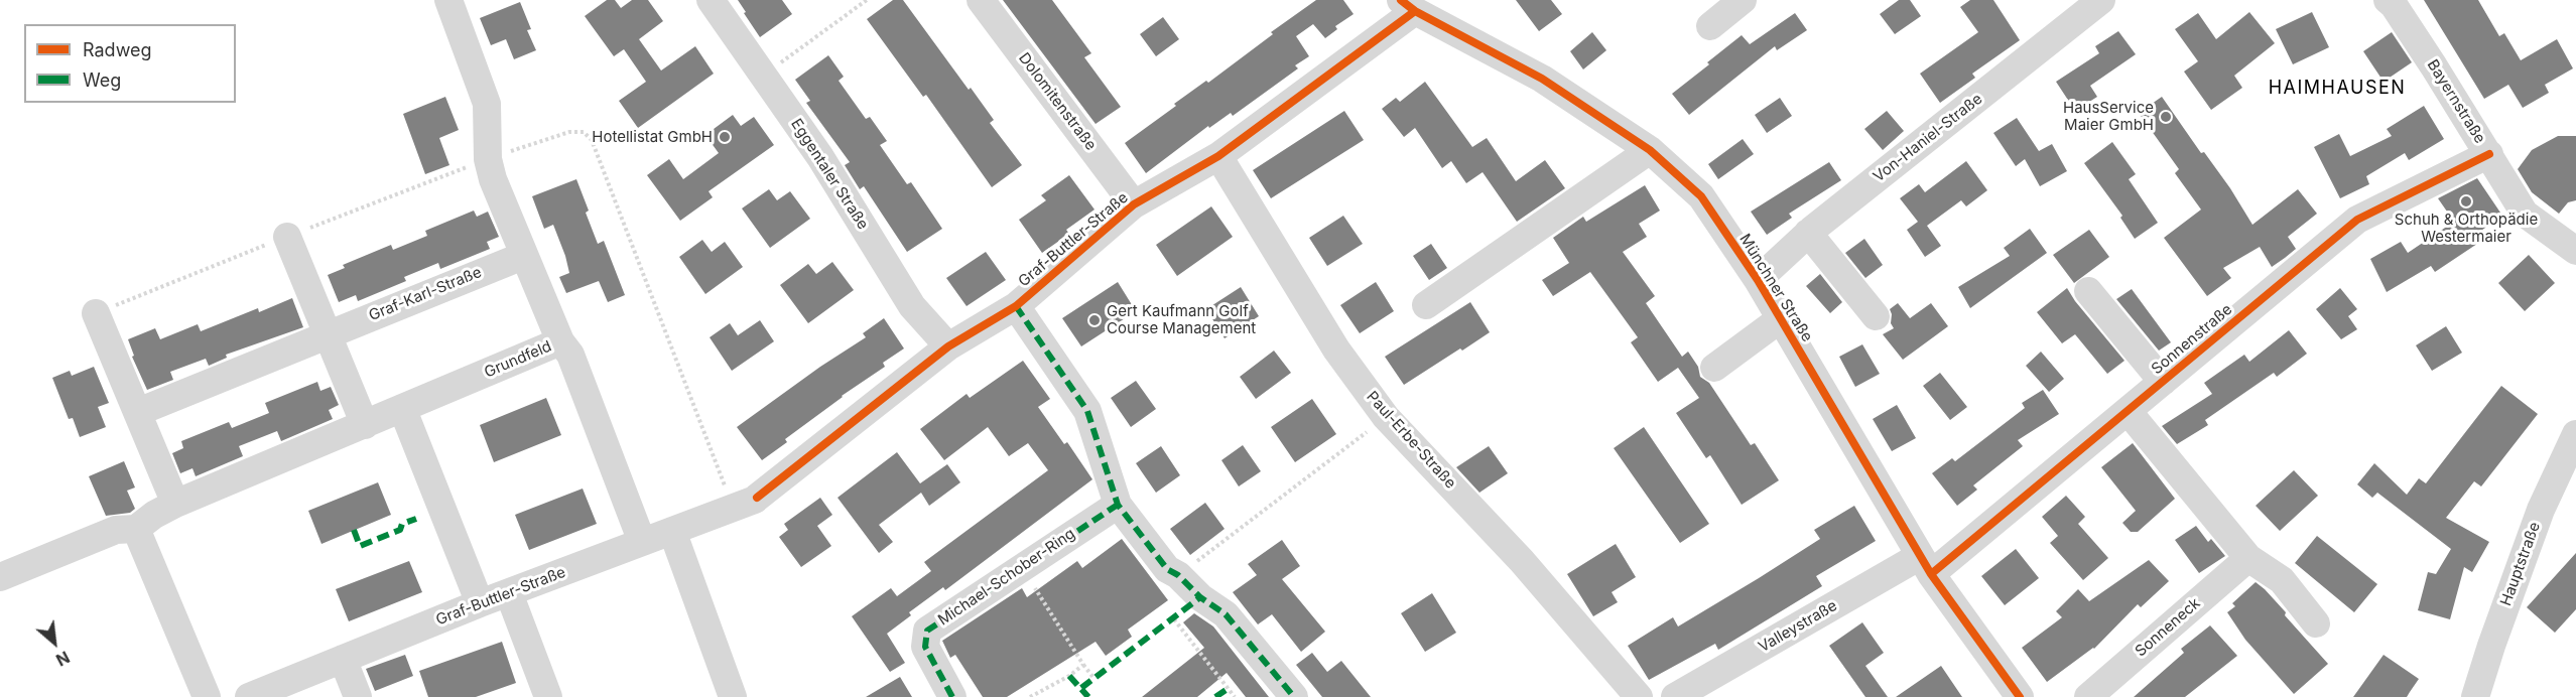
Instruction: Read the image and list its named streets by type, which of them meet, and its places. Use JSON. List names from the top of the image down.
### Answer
{
  "streets": {
    "street": [
      "Dolomitenstraße",
      "Bayernstraße",
      "Von-Haniel-Straße",
      "Eggentaler Straße",
      "Graf-Buttler-Straße",
      "Münchner Straße",
      "Graf-Karl-Straße",
      "Sonnenstraße",
      "Grundfeld",
      "Paul-Erbe-Straße",
      "Hauptstraße",
      "Michael-Schober-Ring",
      "Valleystraße",
      "Sonneneck"
    ]
  },
  "crossings": [
    ["Dolomitenstraße", "Graf-Buttler-Straße"],
    ["Bayernstraße", "Sonnenstraße"],
    ["Von-Haniel-Straße", "Münchner Straße"],
    ["Eggentaler Straße", "Graf-Buttler-Straße"],
    ["Graf-Buttler-Straße", "Münchner Straße"],
    ["Graf-Buttler-Straße", "Paul-Erbe-Straße"],
    ["Münchner Straße", "Sonnenstraße"],
    ["Münchner Straße", "Valleystraße"],
    ["Graf-Karl-Straße", "Grundfeld"],
    ["Sonnenstraße", "Valleystraße"]
  ],
  "districts": ["HAIMHAUSEN"],
  "places": [
    "HausService Maier GmbH",
    "Hotellistat GmbH",
    "Schuh & Orthopädie Westermaier",
    "Gert Kaufmann Golf Course Management"
  ],
  "legend": ["Radweg", "Weg"],
  "north": "bottom right"
}
